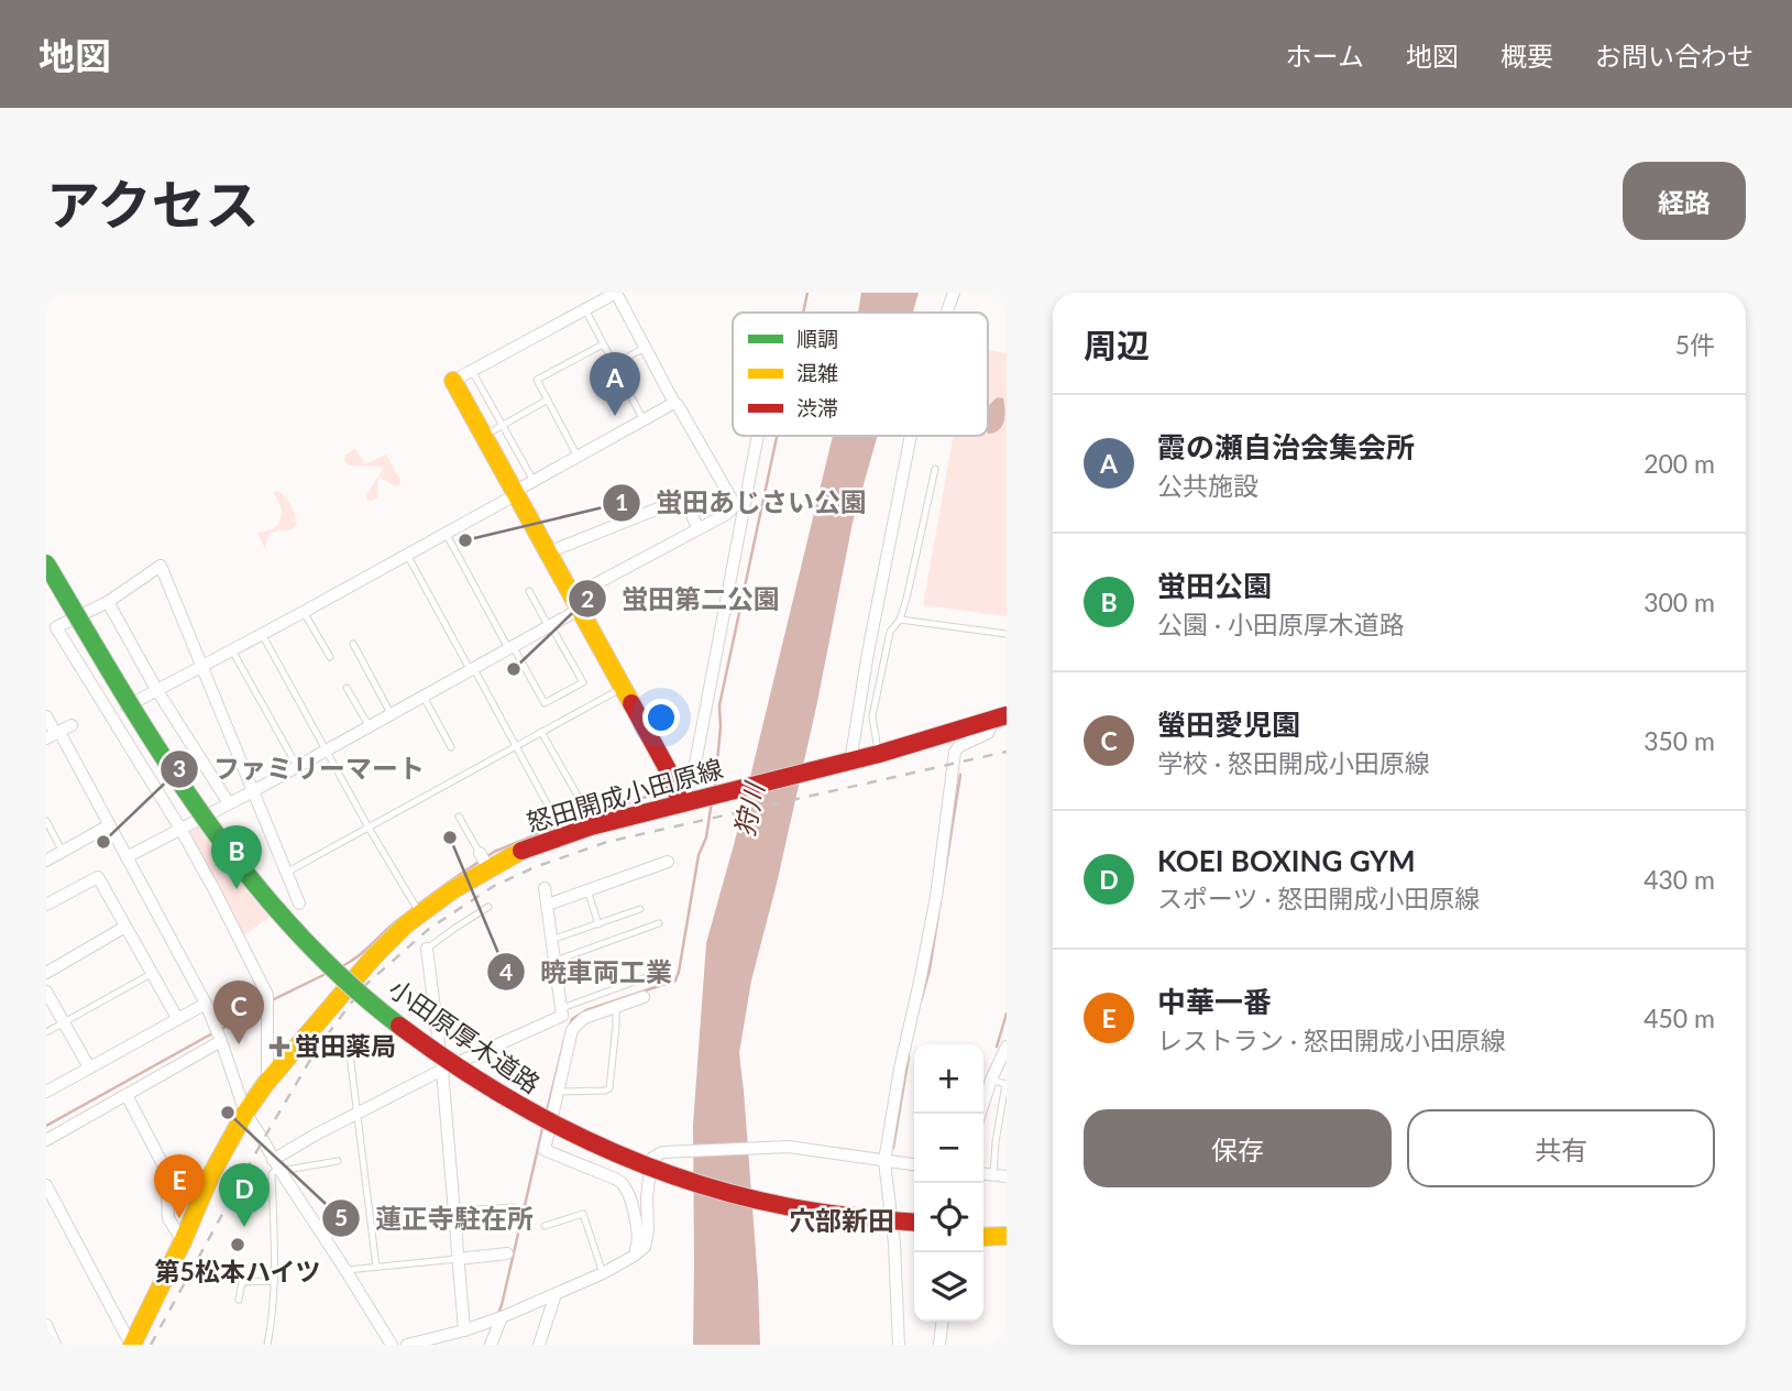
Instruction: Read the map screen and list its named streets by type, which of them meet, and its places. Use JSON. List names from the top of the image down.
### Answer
{
  "streets": {
    "main road": ["怒田開成小田原線", "小田原厚木道路"]
  },
  "districts": ["穴部新田"],
  "water": ["狩川"],
  "places": {
    "other": [
      "蛍田あじさい公園",
      "蛍田第二公園",
      "暁車両工業",
      "ファミリーマート",
      "蓮正寺駐在所",
      "第5松本ハイツ"
    ],
    "health": ["蛍田薬局"]
  },
  "legend": ["順調", "混雑", "渋滞"],
  "page": {
    "header": "地図",
    "nav": [
      "ホーム",
      "地図",
      "概要",
      "お問い合わせ"
    ],
    "title": "アクセス",
    "buttons": [
      "経路",
      ["保存", "共有"]
    ],
    "heading": ["周辺", "5件"],
    "pins": [
      "A",
      "B",
      "C",
      "E",
      "D"
    ],
    "list": [
      {
        "mark": "A",
        "name": "霞の瀬自治会集会所",
        "note": "公共施設",
        "value": "200 m"
      },
      {
        "mark": "B",
        "name": "蛍田公園",
        "note": "公園 · 小田原厚木道路",
        "value": "300 m"
      },
      {
        "mark": "C",
        "name": "螢田愛児園",
        "note": "学校 · 怒田開成小田原線",
        "value": "350 m"
      },
      {
        "mark": "D",
        "name": "KOEI BOXING GYM",
        "note": "スポーツ · 怒田開成小田原線",
        "value": "430 m"
      },
      {
        "mark": "E",
        "name": "中華一番",
        "note": "レストラン · 怒田開成小田原線",
        "value": "450 m"
      }
    ],
    "map_buttons": ["+", "−"]
  }
}
